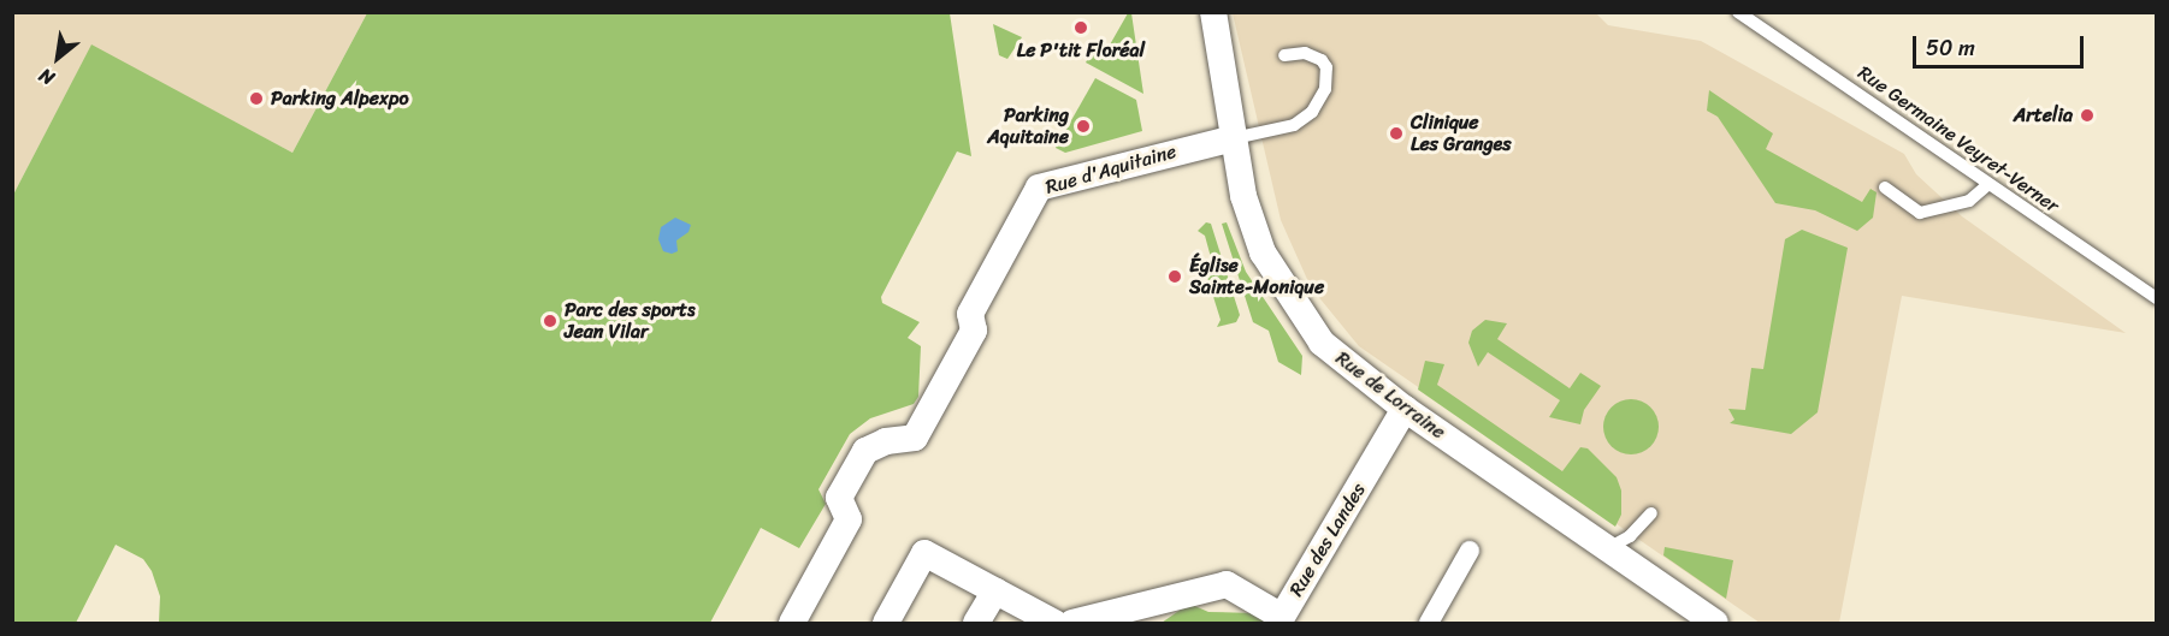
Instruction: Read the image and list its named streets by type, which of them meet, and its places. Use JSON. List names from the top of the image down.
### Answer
{
  "streets": {
    "street": ["Rue d'Aquitaine", "Rue de Lorraine", "Rue des Landes"],
    "lane": ["Rue Germaine Veyret-Verner"]
  },
  "crossings": [
    ["Rue d'Aquitaine", "Rue de Lorraine"],
    ["Rue de Lorraine", "Rue des Landes"]
  ],
  "places": [
    "Le P'tit Floréal",
    "Parking Alpexpo",
    "Artelia",
    "Parking Aquitaine",
    "Clinique Les Granges",
    "Église Sainte-Monique",
    "Parc des sports Jean Vilar"
  ],
  "scale_bar": "50 m",
  "north": "bottom left"
}
